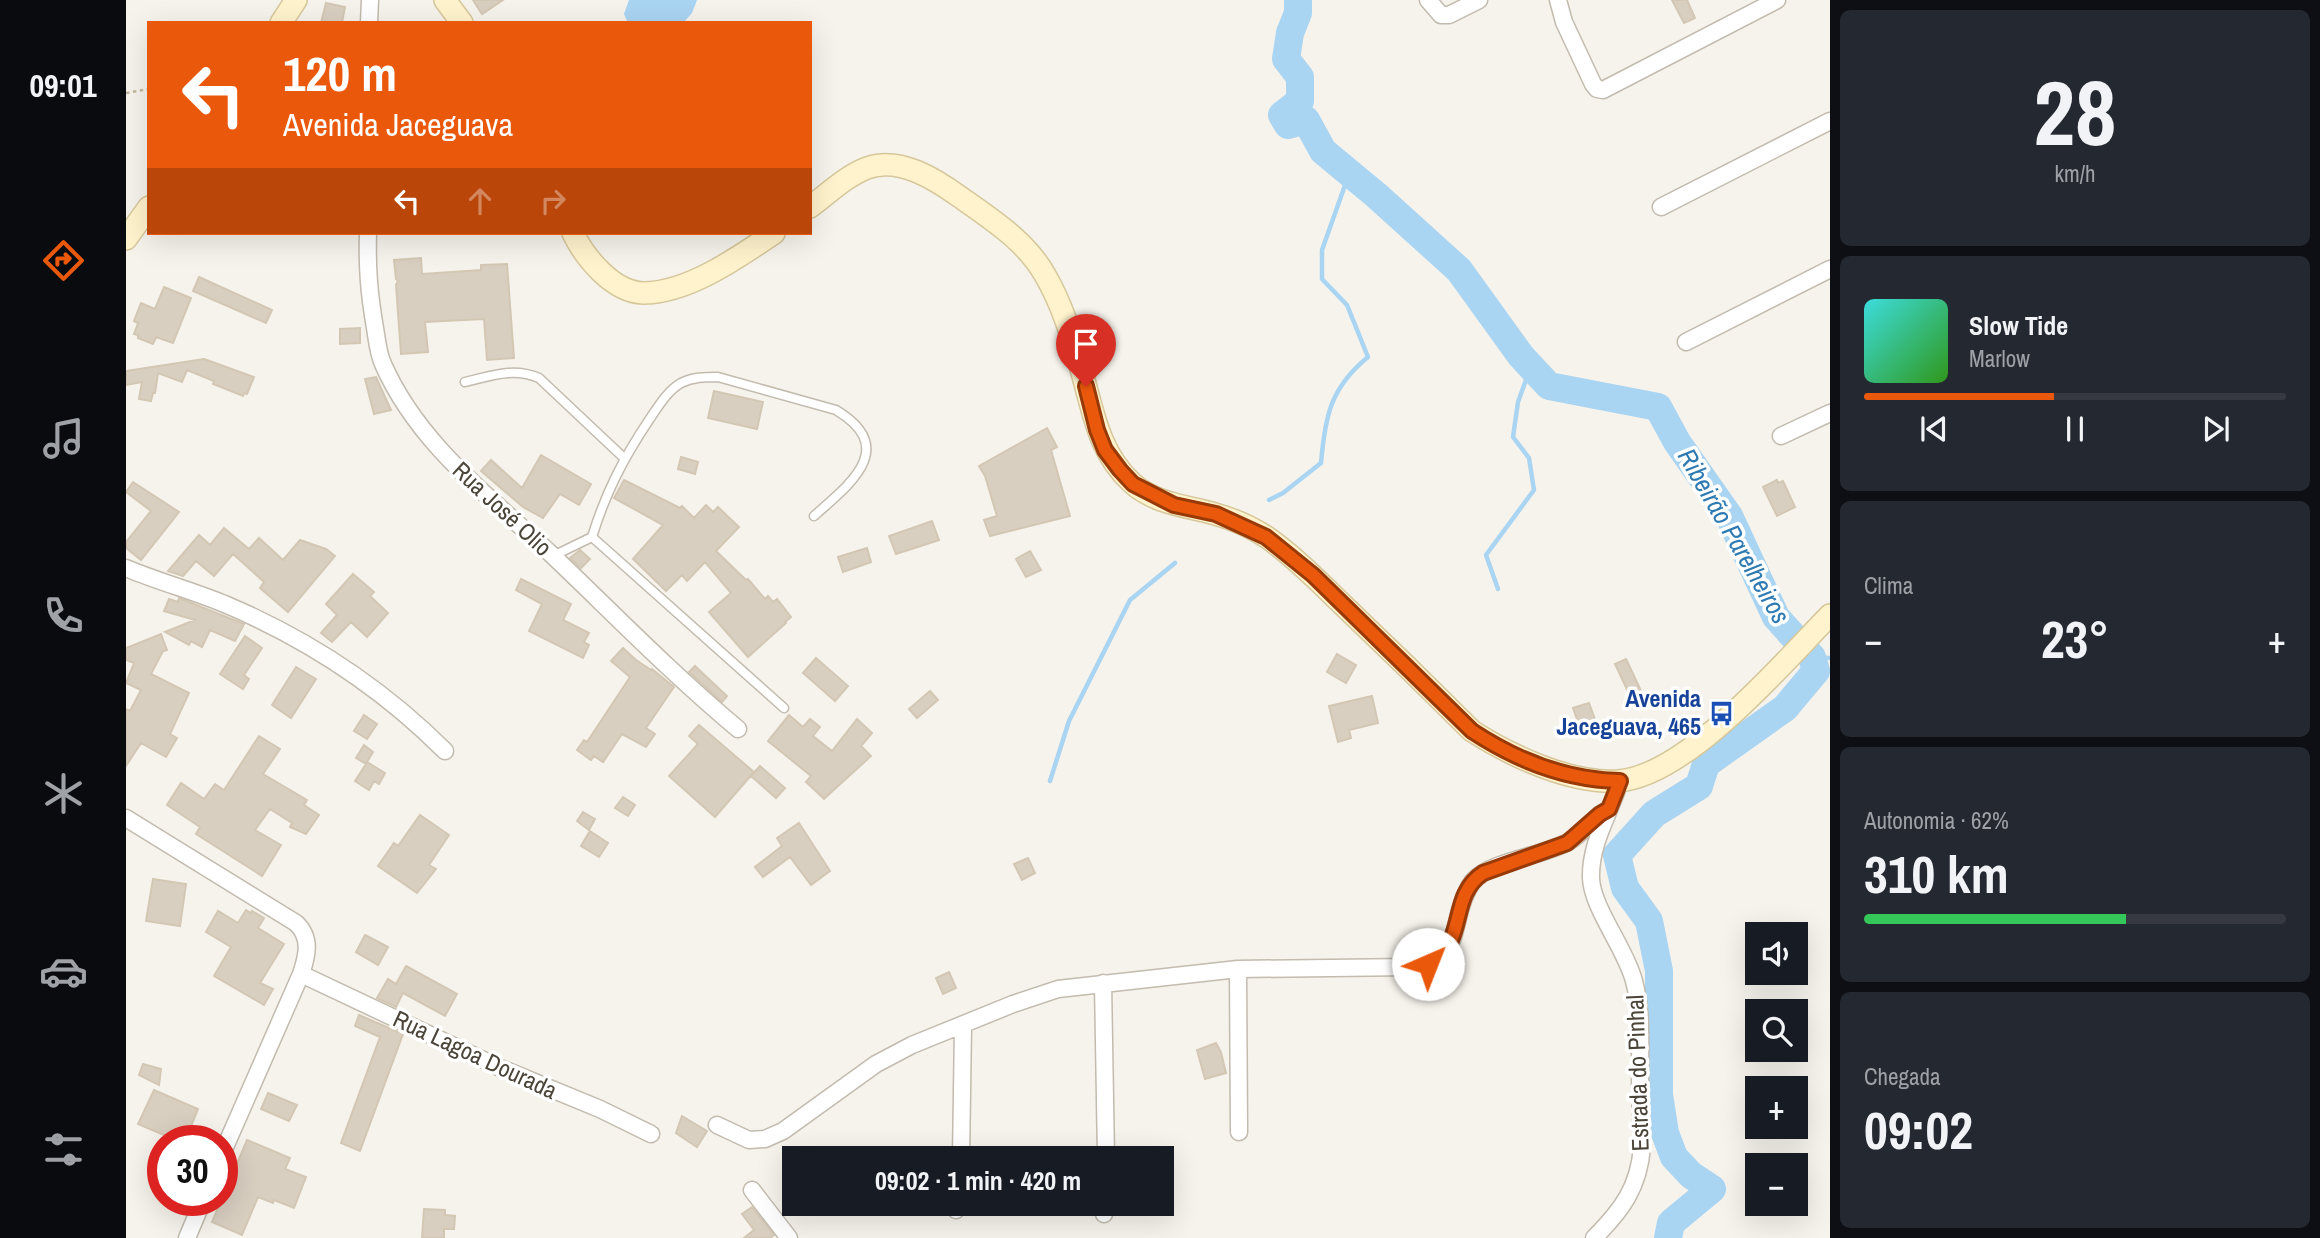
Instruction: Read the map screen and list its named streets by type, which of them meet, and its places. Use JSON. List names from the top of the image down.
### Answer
{
  "streets": {
    "street": ["Rua José Olio", "Rua Lagoa Dourada", "Estrada do Pinhal"]
  },
  "water": ["Ribeirão Parelheiros"],
  "places": {
    "bus stop": ["Avenida Jaceguava, 465"]
  },
  "page": {
    "tabs": "09:01",
    "tile": [
      ["28", "km/h"],
      "Clima",
      ["Autonomia · 62%", "310 km"],
      ["Chegada", "09:02"]
    ],
    "turn": ["120 m", "Avenida Jaceguava"],
    "song": ["Slow Tide", "Marlow"],
    "heat": ["−", "23°", "+"],
    "map_buttons": ["+", "−"],
    "limit": "30",
    "trip": "09:02 · 1 min · 420 m"
  }
}
